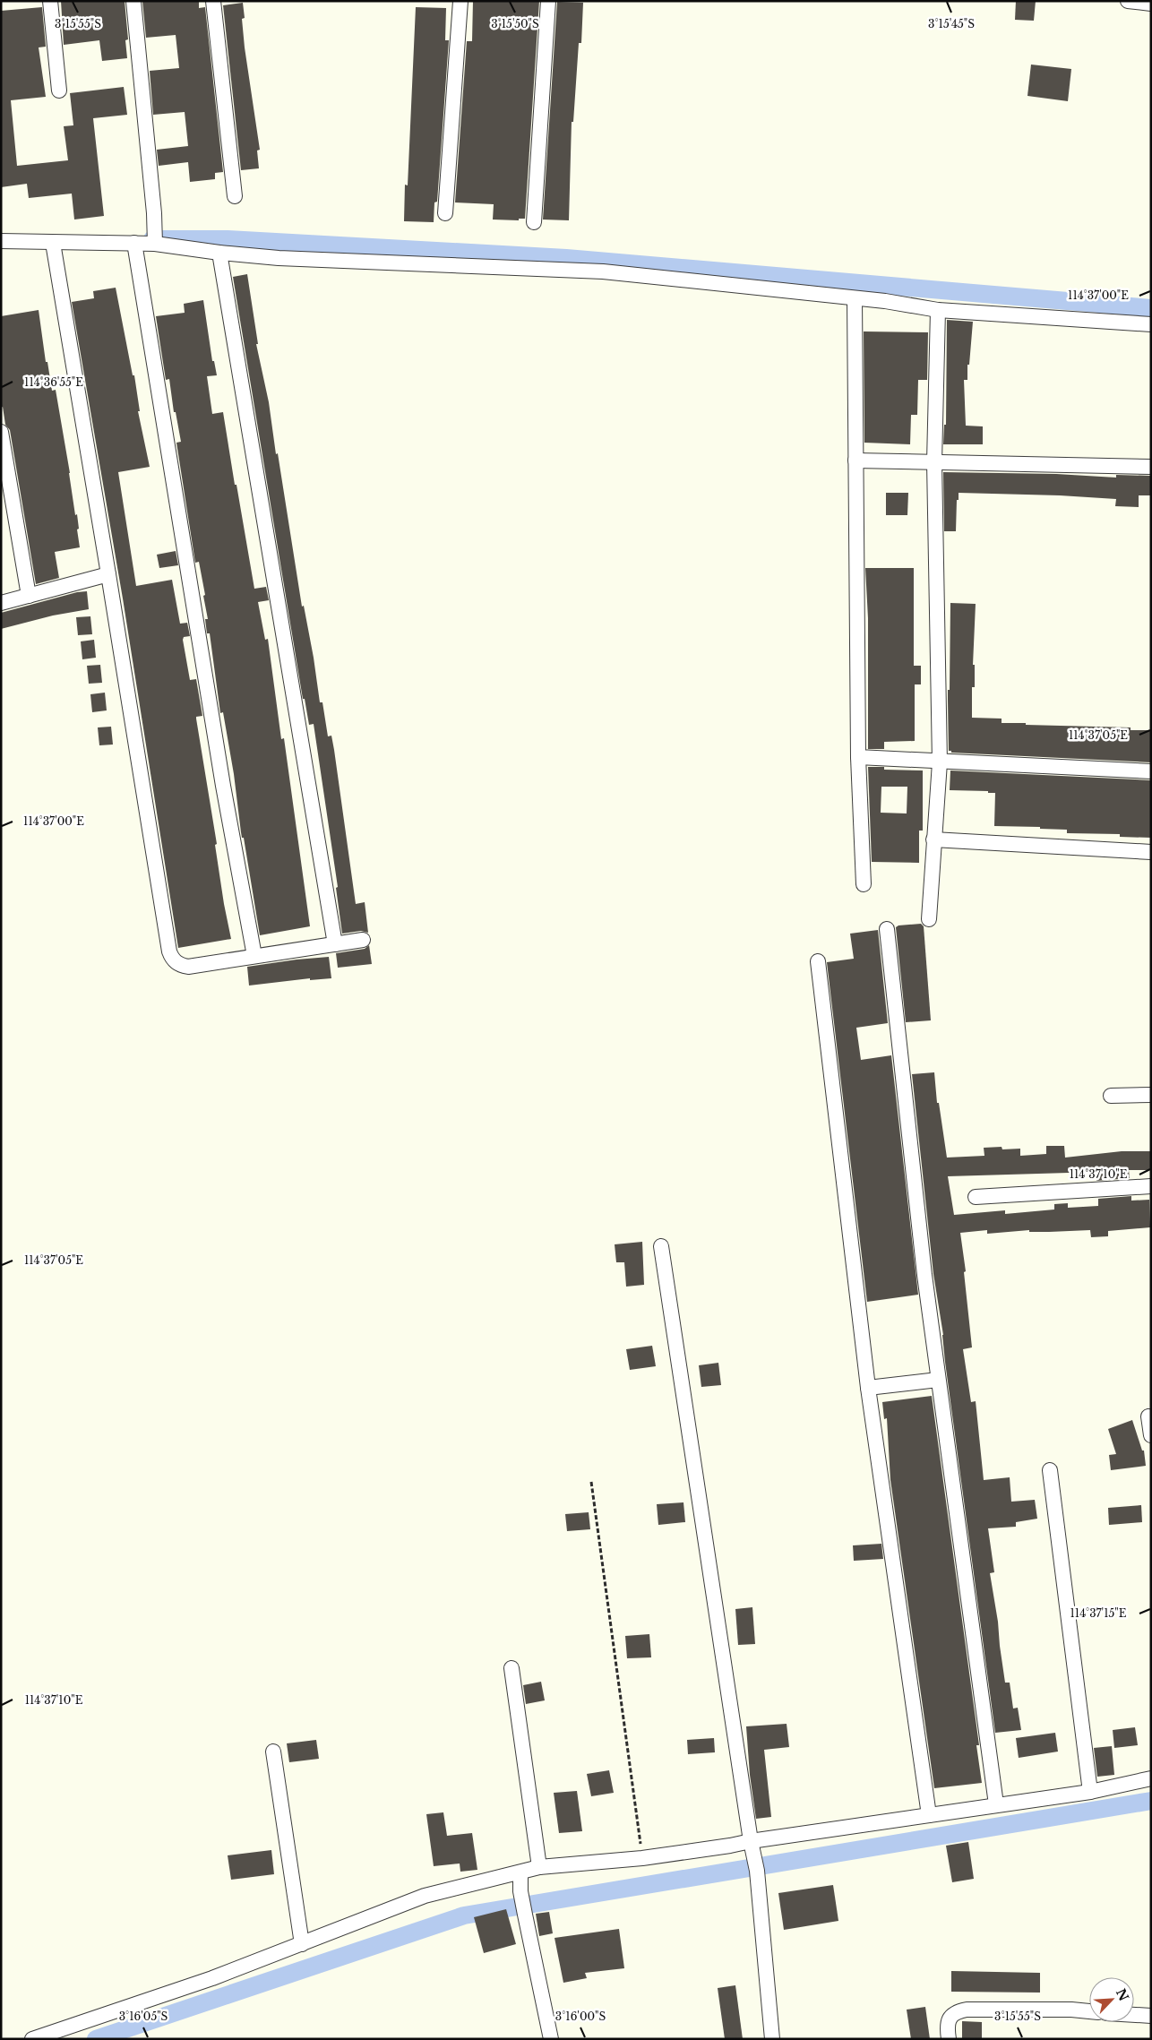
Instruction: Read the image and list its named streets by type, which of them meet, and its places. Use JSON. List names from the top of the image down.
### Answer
{
  "north": "top right",
  "coordinates": [
    "3°15'55\"S",
    "3°15'50\"S",
    "3°15'45\"S",
    "114°37'00\"E",
    "114°36'55\"E",
    "114°37'05\"E",
    "114°37'10\"E",
    "114°37'15\"E",
    "3°16'05\"S",
    "3°16'00\"S"
  ]
}
